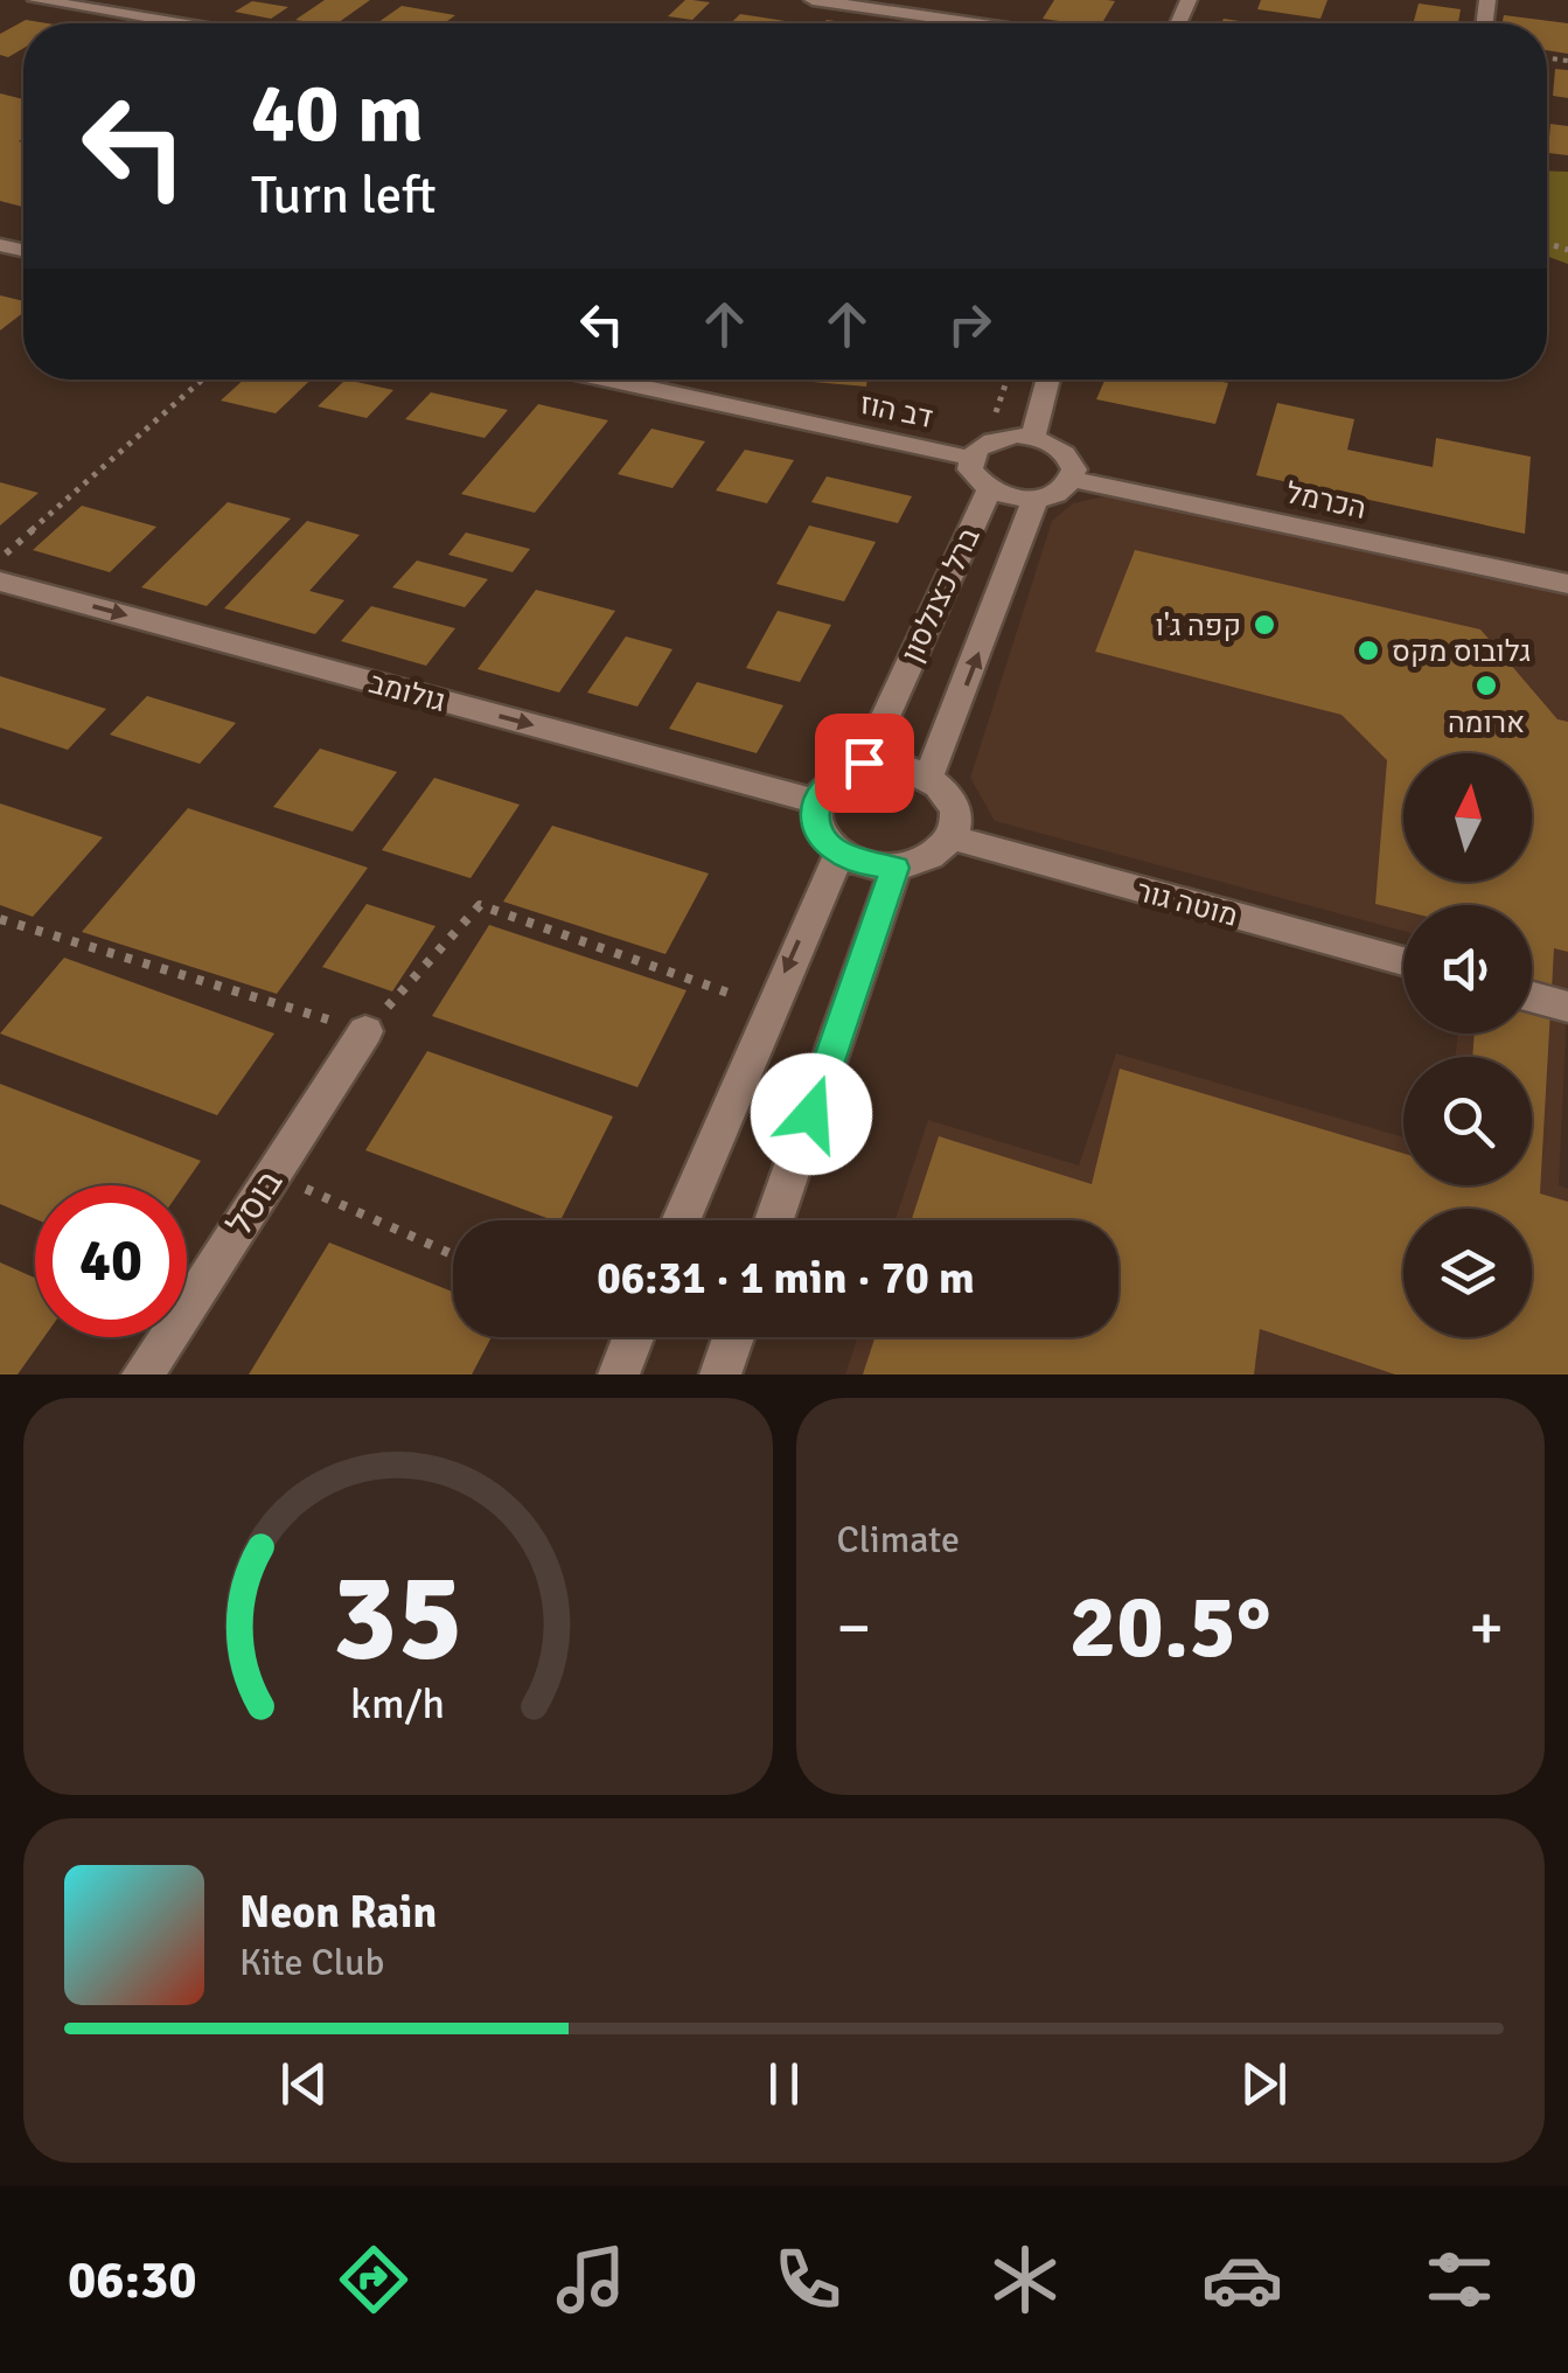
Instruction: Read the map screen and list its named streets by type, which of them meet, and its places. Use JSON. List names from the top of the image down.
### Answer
{
  "streets": {
    "street": [
      "דב הוז",
      "הכרמל",
      "ברל כצנלסון",
      "גולומב",
      "מוטה גור",
      "בוסל"
    ]
  },
  "crossings": [
    ["ברל כצנלסון", "גולומב"],
    ["ברל כצנלסון", "מוטה גור"],
    ["גולומב", "מוטה גור"]
  ],
  "one_way": ["גולומב"],
  "places": ["קפה ג'ו", "גלובוס מקס", "ארומה"],
  "north": "top",
  "page": {
    "turn": ["40 m", "Turn left"],
    "limit": "40",
    "trip": "06:31 · 1 min · 70 m",
    "tile": "Climate",
    "heat": ["−", "20.5°", "+"],
    "song": ["Neon Rain", "Kite Club"],
    "tabs": "06:30",
    "gauge": ["35", "km/h"]
  }
}
